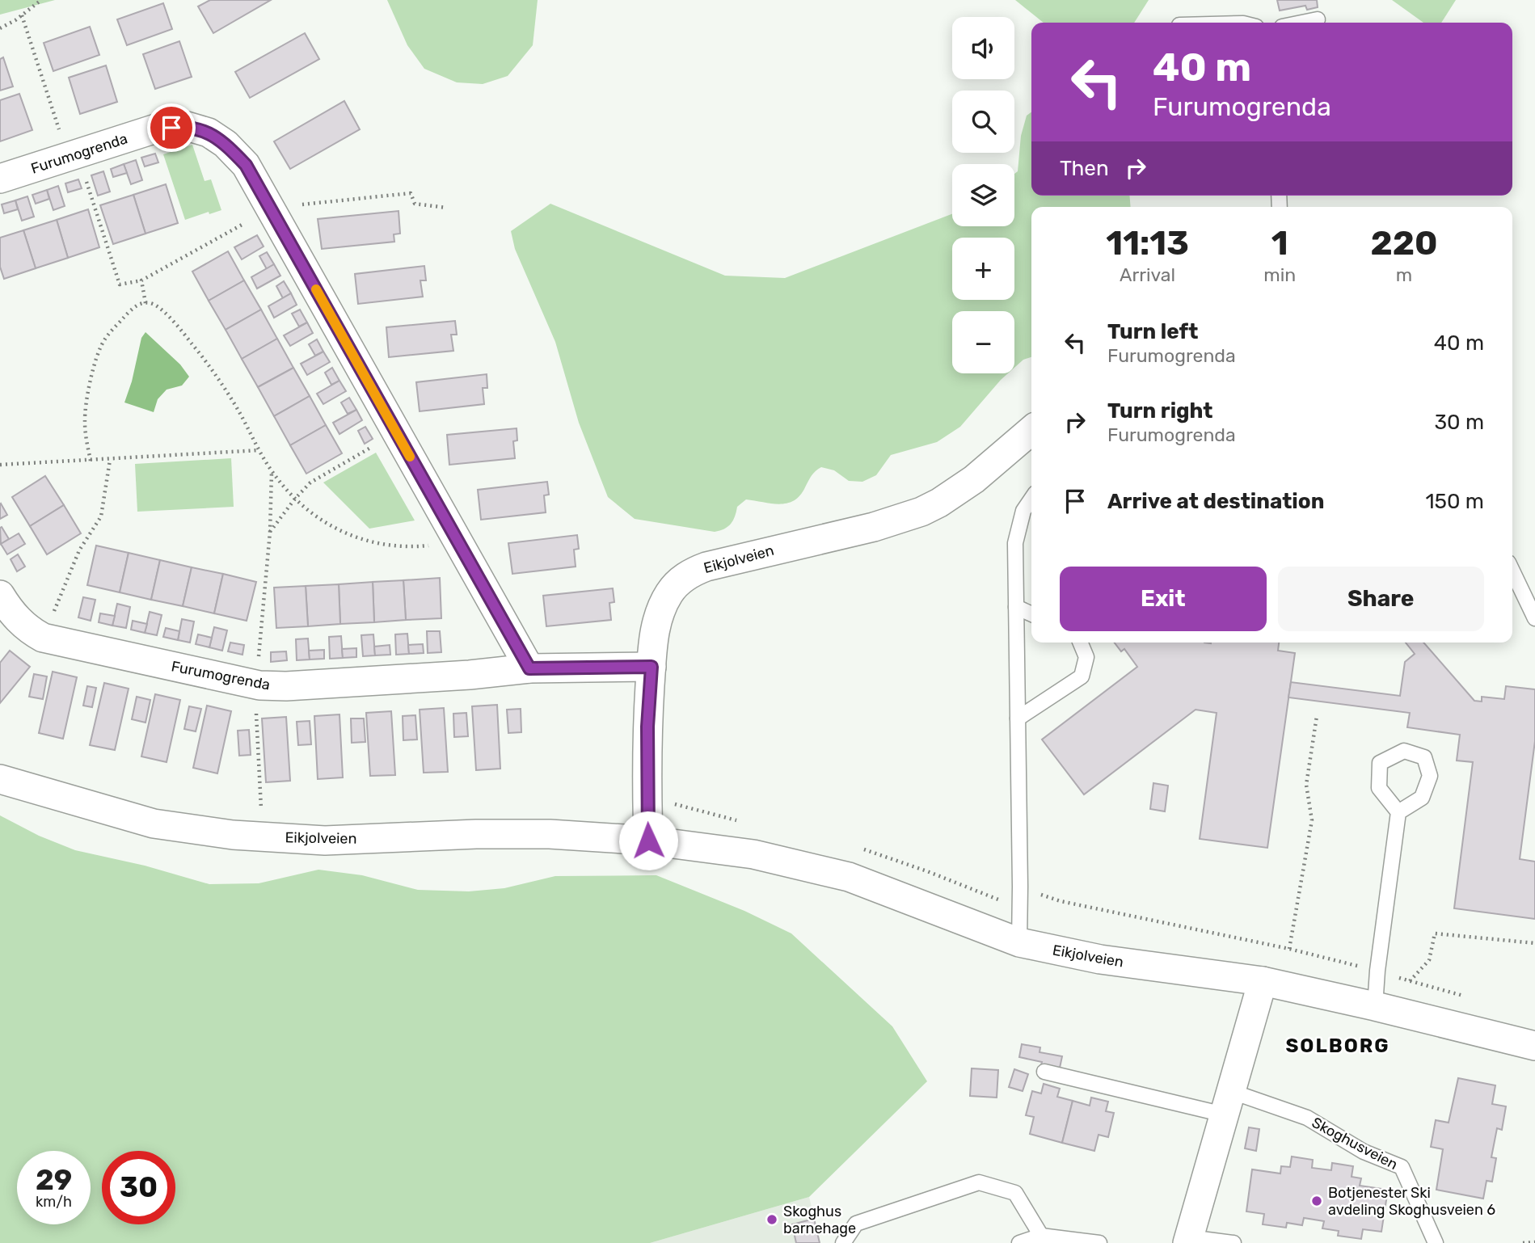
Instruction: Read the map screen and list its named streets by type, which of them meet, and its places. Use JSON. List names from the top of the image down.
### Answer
{
  "streets": {
    "street": ["Furumogrenda", "Eikjolveien"],
    "lane": ["Skoghusveien"]
  },
  "crossings": [
    ["Furumogrenda", "Eikjolveien"]
  ],
  "districts": ["SOLBORG"],
  "places": ["Botjenester Ski avdeling Skoghusveien 6", "Skoghus barnehage"],
  "page": {
    "map_buttons": ["+", "−"],
    "turn": ["40 m", "Furumogrenda"],
    "then": "Then",
    "eta": [
      "11:13",
      "Arrival",
      "1",
      "min",
      "220",
      "m"
    ],
    "list": [
      {
        "name": "Turn left",
        "note": "Furumogrenda",
        "value": "40 m"
      },
      {
        "name": "Turn right",
        "note": "Furumogrenda",
        "value": "30 m"
      },
      {
        "name": "Arrive at destination",
        "value": "150 m"
      }
    ],
    "buttons": ["Exit", "Share"],
    "speed": "29 km/h",
    "limit": "30"
  }
}
